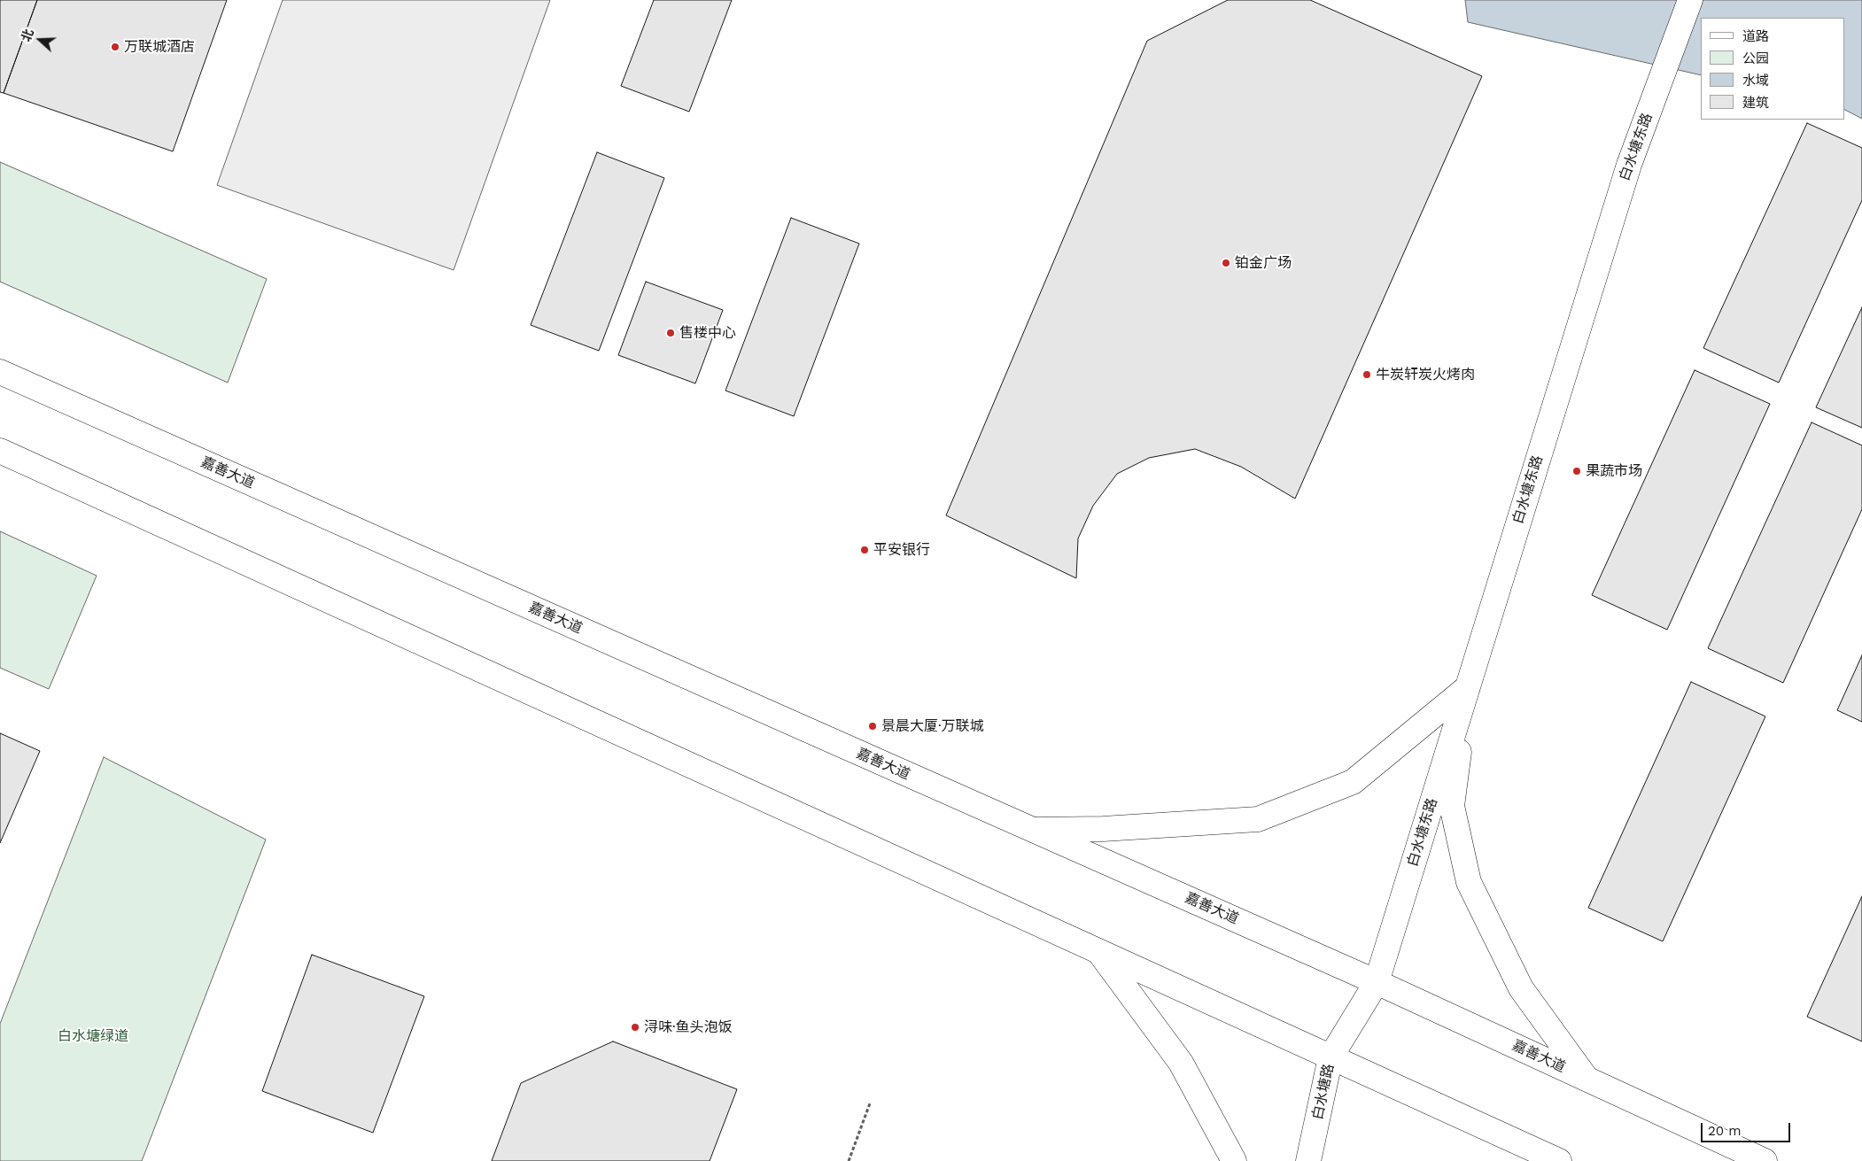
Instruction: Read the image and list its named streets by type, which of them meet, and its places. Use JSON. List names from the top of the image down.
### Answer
{
  "streets": {
    "main road": ["白水塘东路", "嘉善大道", "白水塘路"]
  },
  "crossings": [
    ["白水塘东路", "嘉善大道"],
    ["白水塘东路", "白水塘路"],
    ["嘉善大道", "白水塘路"]
  ],
  "parks": ["白水塘绿道"],
  "places": [
    "万联城酒店",
    "铂金广场",
    "售楼中心",
    "牛炭轩炭火烤肉",
    "果蔬市场",
    "平安银行",
    "景晨大厦·万联城",
    "浔味·鱼头泡饭"
  ],
  "legend": [
    "道路",
    "公园",
    "水域",
    "建筑"
  ],
  "scale_bar": "20 m",
  "north": "left"
}
